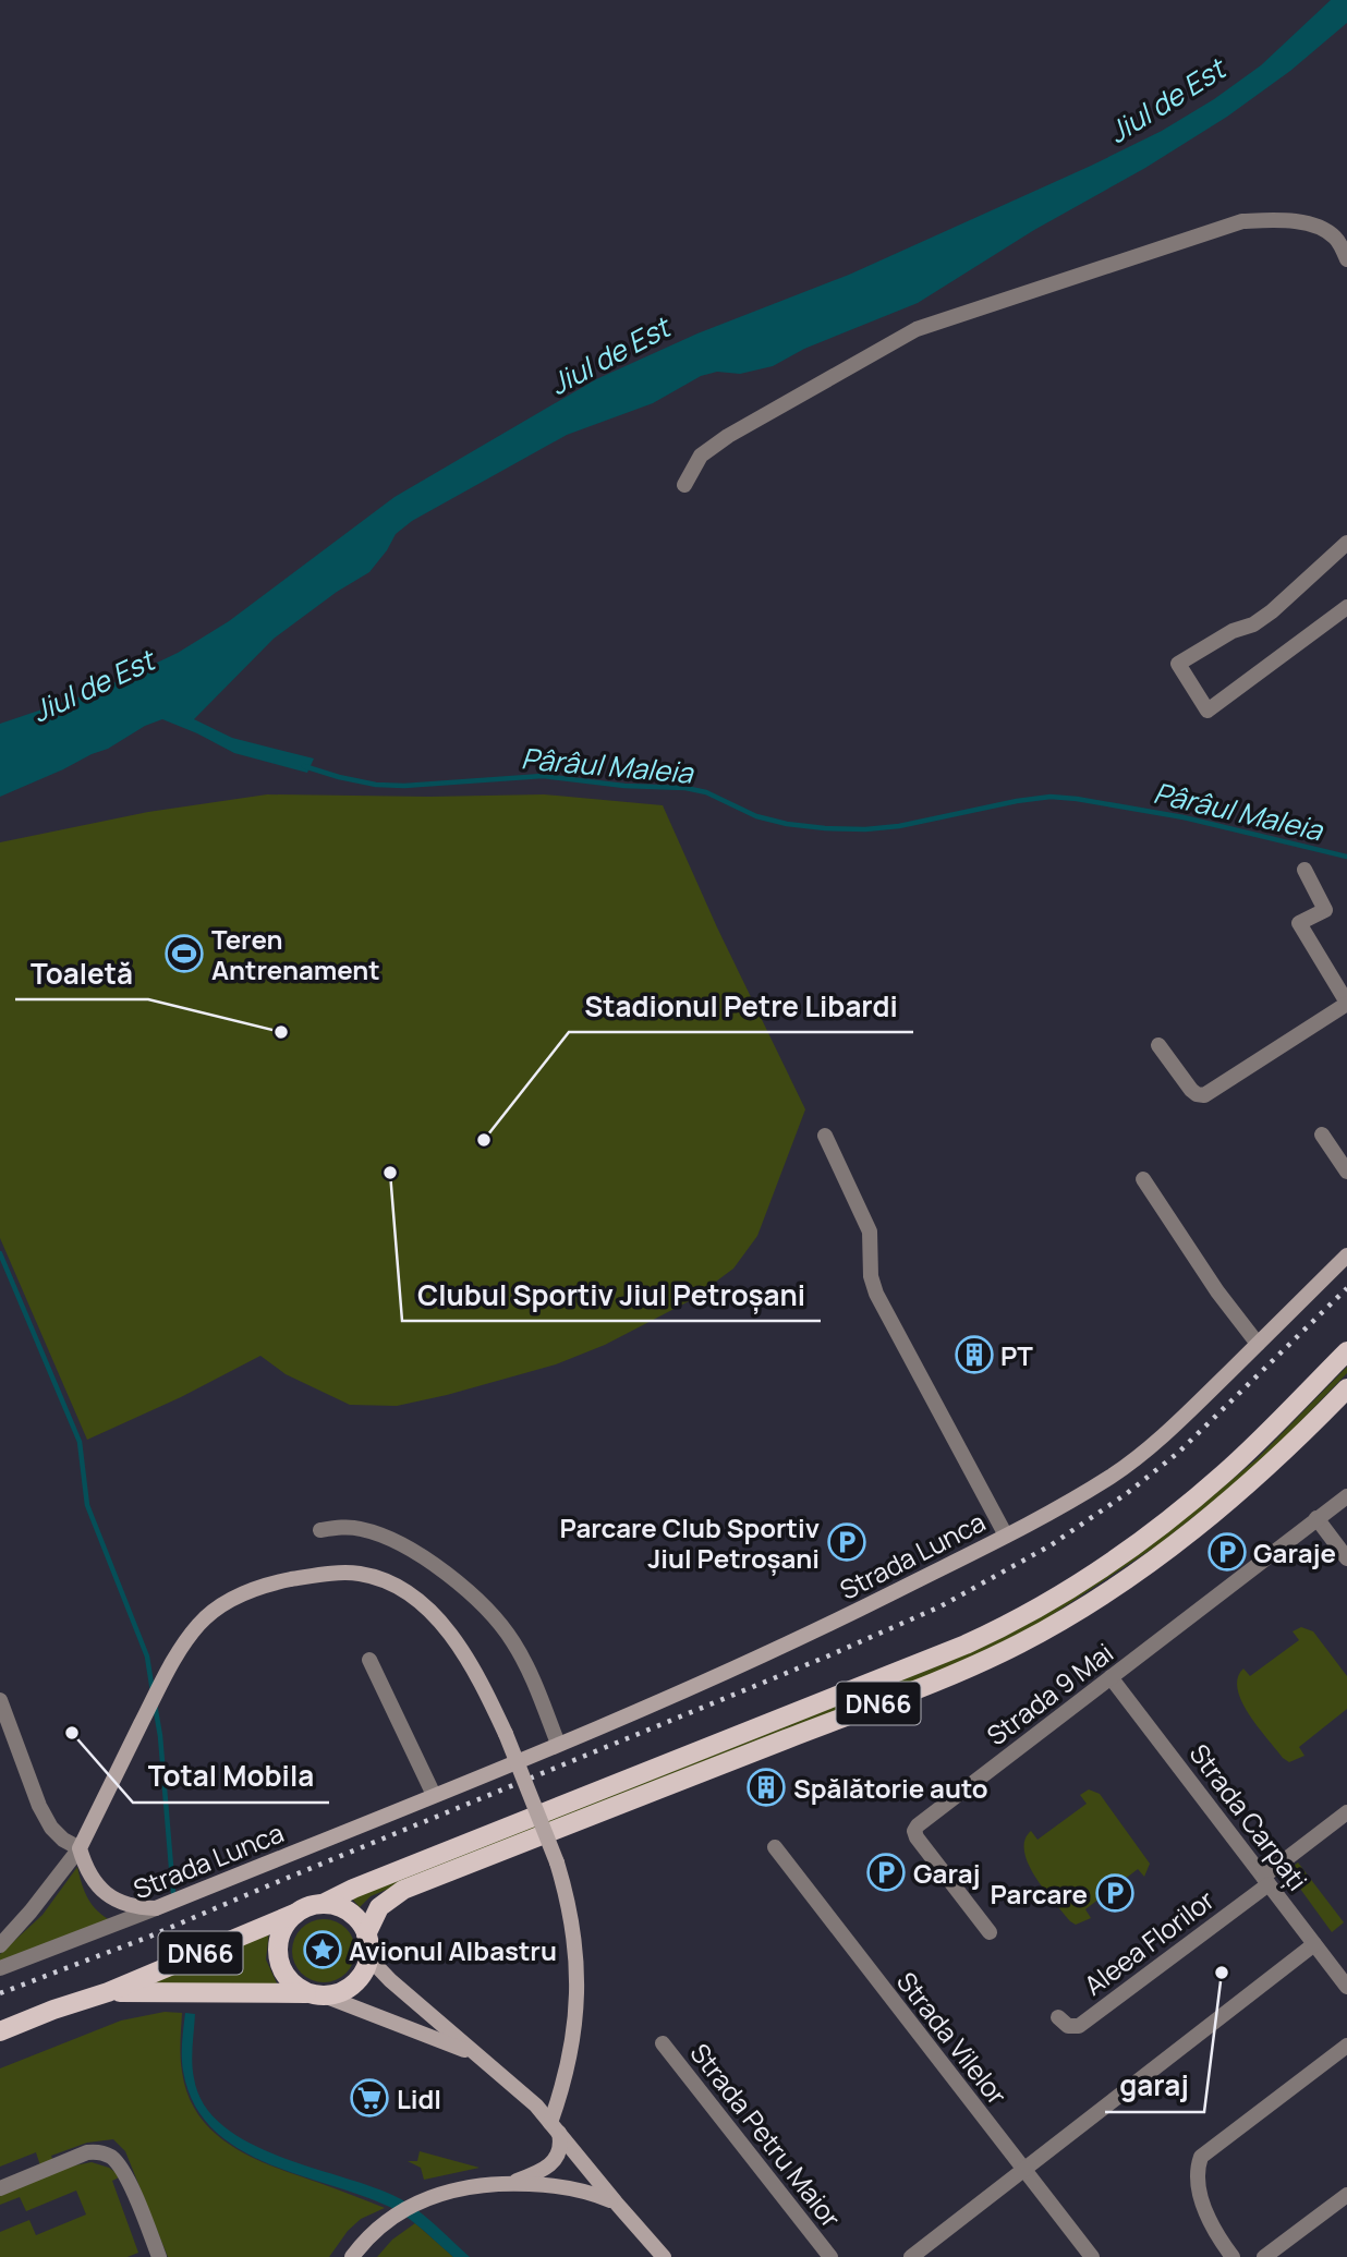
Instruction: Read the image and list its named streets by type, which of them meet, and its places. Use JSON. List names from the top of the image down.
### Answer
{
  "streets": {
    "main road": ["Strada Lunca", "DN66"],
    "street": [
      "Strada 9 Mai",
      "Strada Carpați",
      "Aleea Florilor",
      "Strada Vilelor",
      "Strada Petru Maior"
    ]
  },
  "crossings": [
    ["Strada 9 Mai", "Strada Carpați"],
    ["Strada Carpați", "Aleea Florilor"]
  ],
  "water": ["Jiul de Est", "Pârâul Maleia"],
  "places": {
    "sports": ["Teren Antrenament"],
    "other": [
      "Toaletă",
      "Stadionul Petre Libardi",
      "Clubul Sportiv Jiul Petroșani",
      "Total Mobila",
      "garaj"
    ],
    "building": ["PT", "Spălătorie auto"],
    "parking": [
      "Parcare Club Sportiv Jiul Petroșani",
      "Garaje",
      "Garaj",
      "Parcare"
    ],
    "place": ["Avionul Albastru"],
    "supermarket": ["Lidl"]
  }
}
